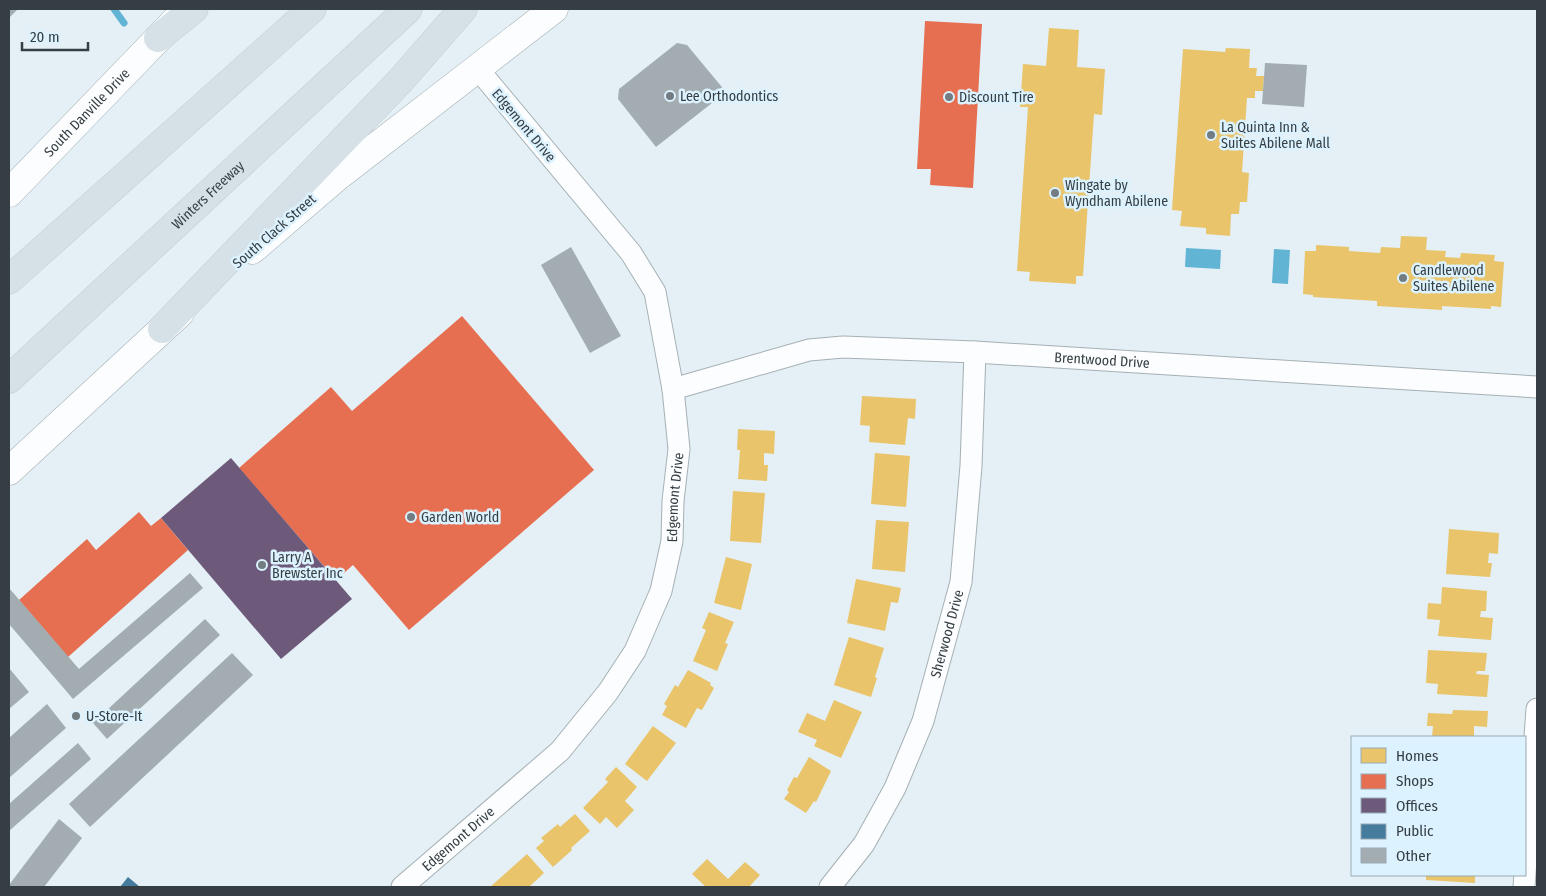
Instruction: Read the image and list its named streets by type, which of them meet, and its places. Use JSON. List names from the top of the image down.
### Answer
{
  "streets": {
    "highway": ["Winters Freeway"],
    "main road": ["South Danville Drive", "South Clack Street"],
    "street": ["Edgemont Drive", "Brentwood Drive", "Sherwood Drive"]
  },
  "crossings": [
    ["Edgemont Drive", "South Clack Street"],
    ["Edgemont Drive", "Brentwood Drive"],
    ["Brentwood Drive", "Sherwood Drive"]
  ],
  "places": [
    "Lee Orthodontics",
    "Discount Tire",
    "La Quinta Inn & Suites Abilene Mall",
    "Wingate by Wyndham Abilene",
    "Candlewood Suites Abilene",
    "Garden World",
    "Larry A Brewster Inc",
    "U-Store-It"
  ],
  "legend": [
    "Homes",
    "Shops",
    "Offices",
    "Public",
    "Other"
  ],
  "scale_bar": "20 m"
}
